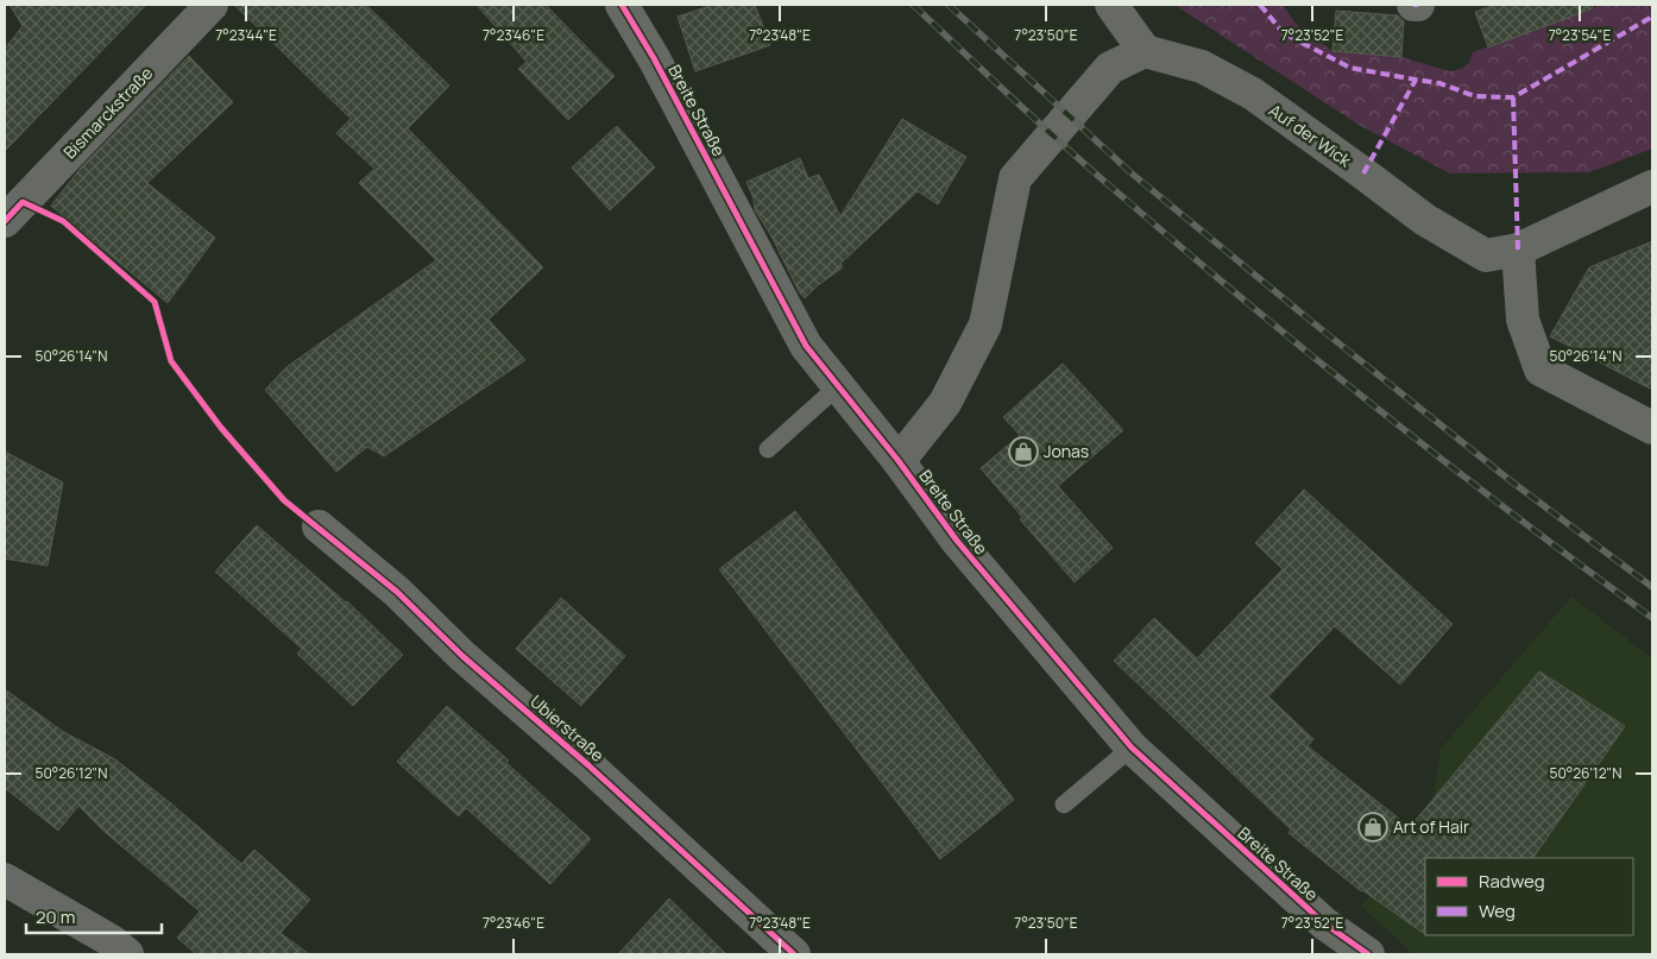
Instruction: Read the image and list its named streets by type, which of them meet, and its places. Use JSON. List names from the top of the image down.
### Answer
{
  "streets": {
    "street": [
      "Breite Straße",
      "Bismarckstraße",
      "Auf der Wick",
      "Ubierstraße"
    ]
  },
  "crossings": [
    ["Breite Straße", "Auf der Wick"]
  ],
  "places": {
    "shop": ["Jonas", "Art of Hair"]
  },
  "legend": ["Radweg", "Weg"],
  "scale_bar": "20 m",
  "coordinates": [
    "7°23'44\"E",
    "7°23'46\"E",
    "7°23'48\"E",
    "7°23'50\"E",
    "7°23'52\"E",
    "7°23'54\"E",
    "50°26'14\"N",
    "50°26'12\"N"
  ]
}
